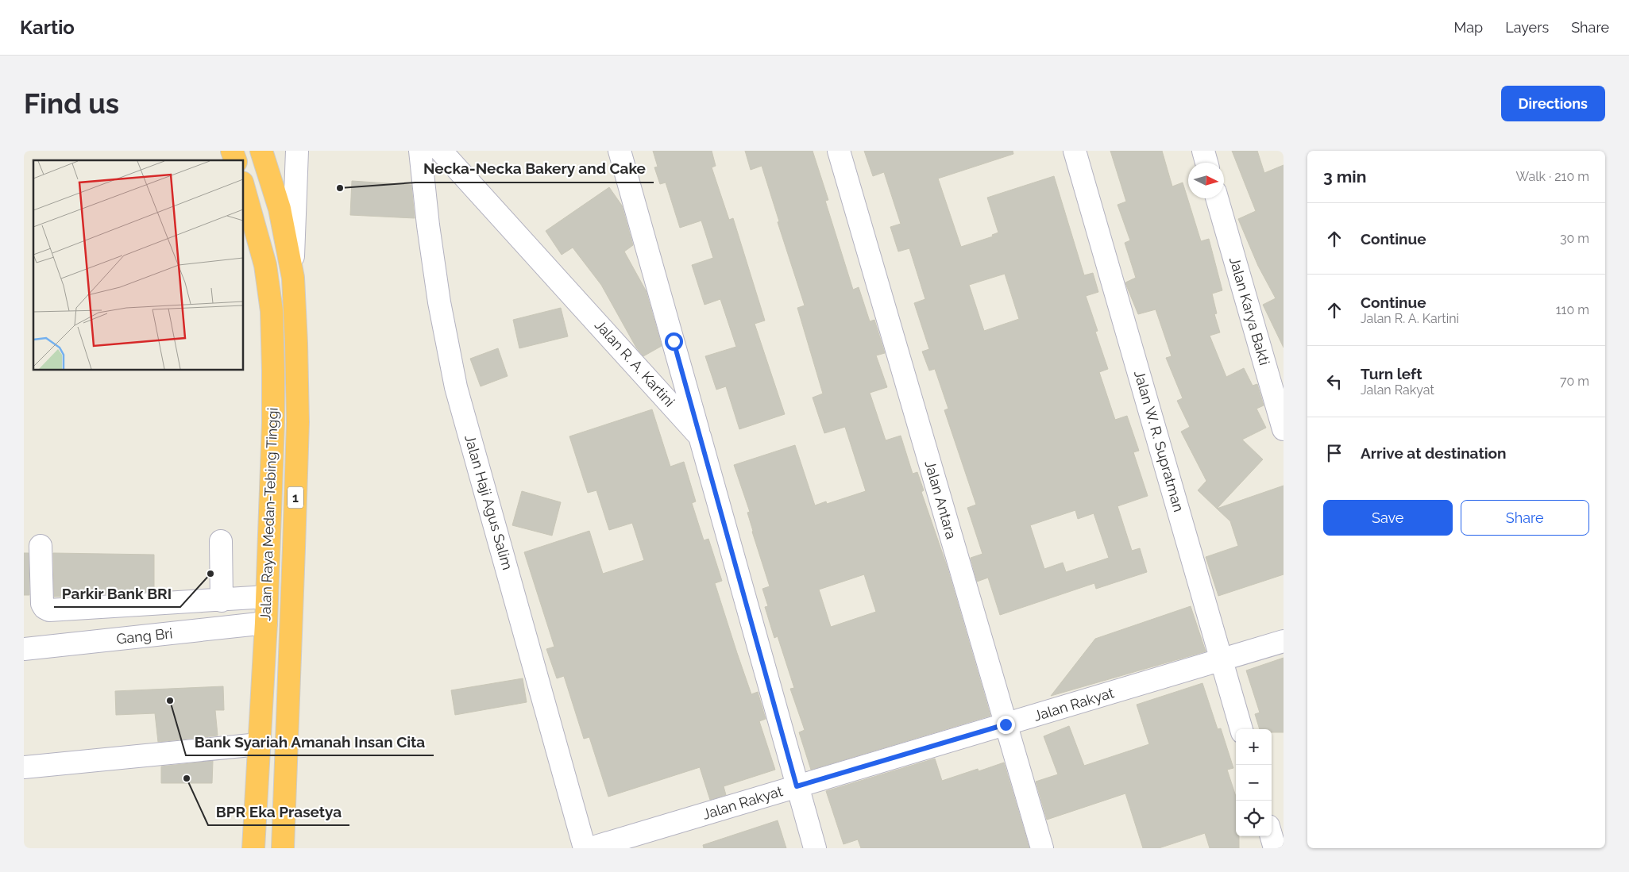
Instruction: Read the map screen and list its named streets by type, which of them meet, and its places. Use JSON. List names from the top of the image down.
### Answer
{
  "streets": {
    "highway": ["1", "Jalan Raya Medan-Tebing Tinggi"],
    "street": [
      "Jalan Karya Bakti",
      "Jalan R. A. Kartini",
      "Jalan W. R. Supratman",
      "Jalan Antara",
      "Jalan Haji Agus Salim",
      "Gang Bri",
      "Jalan Rakyat"
    ]
  },
  "crossings": [
    ["Jalan R. A. Kartini", "Jalan Rakyat"],
    ["Jalan W. R. Supratman", "Jalan Rakyat"],
    ["Jalan Antara", "Jalan Rakyat"],
    ["Jalan Raya Medan-Tebing Tinggi", "Gang Bri"]
  ],
  "places": [
    "Necka-Necka Bakery and Cake",
    "Parkir Bank BRI",
    "Bank Syariah Amanah Insan Cita",
    "BPR Eka Prasetya"
  ],
  "north": "right",
  "page": {
    "header": "Kartio",
    "nav": ["Map", "Layers", "Share"],
    "buttons": [
      "Directions",
      ["Save", "Share"]
    ],
    "title": "Find us",
    "heading": ["3 min", "Walk · 210 m"],
    "list": [
      ["Continue", "30 m"],
      ["Continue", "Jalan R. A. Kartini", "110 m"],
      ["Turn left", "Jalan Rakyat", "70 m"],
      "Arrive at destination"
    ],
    "map_buttons": ["+", "−"]
  }
}
